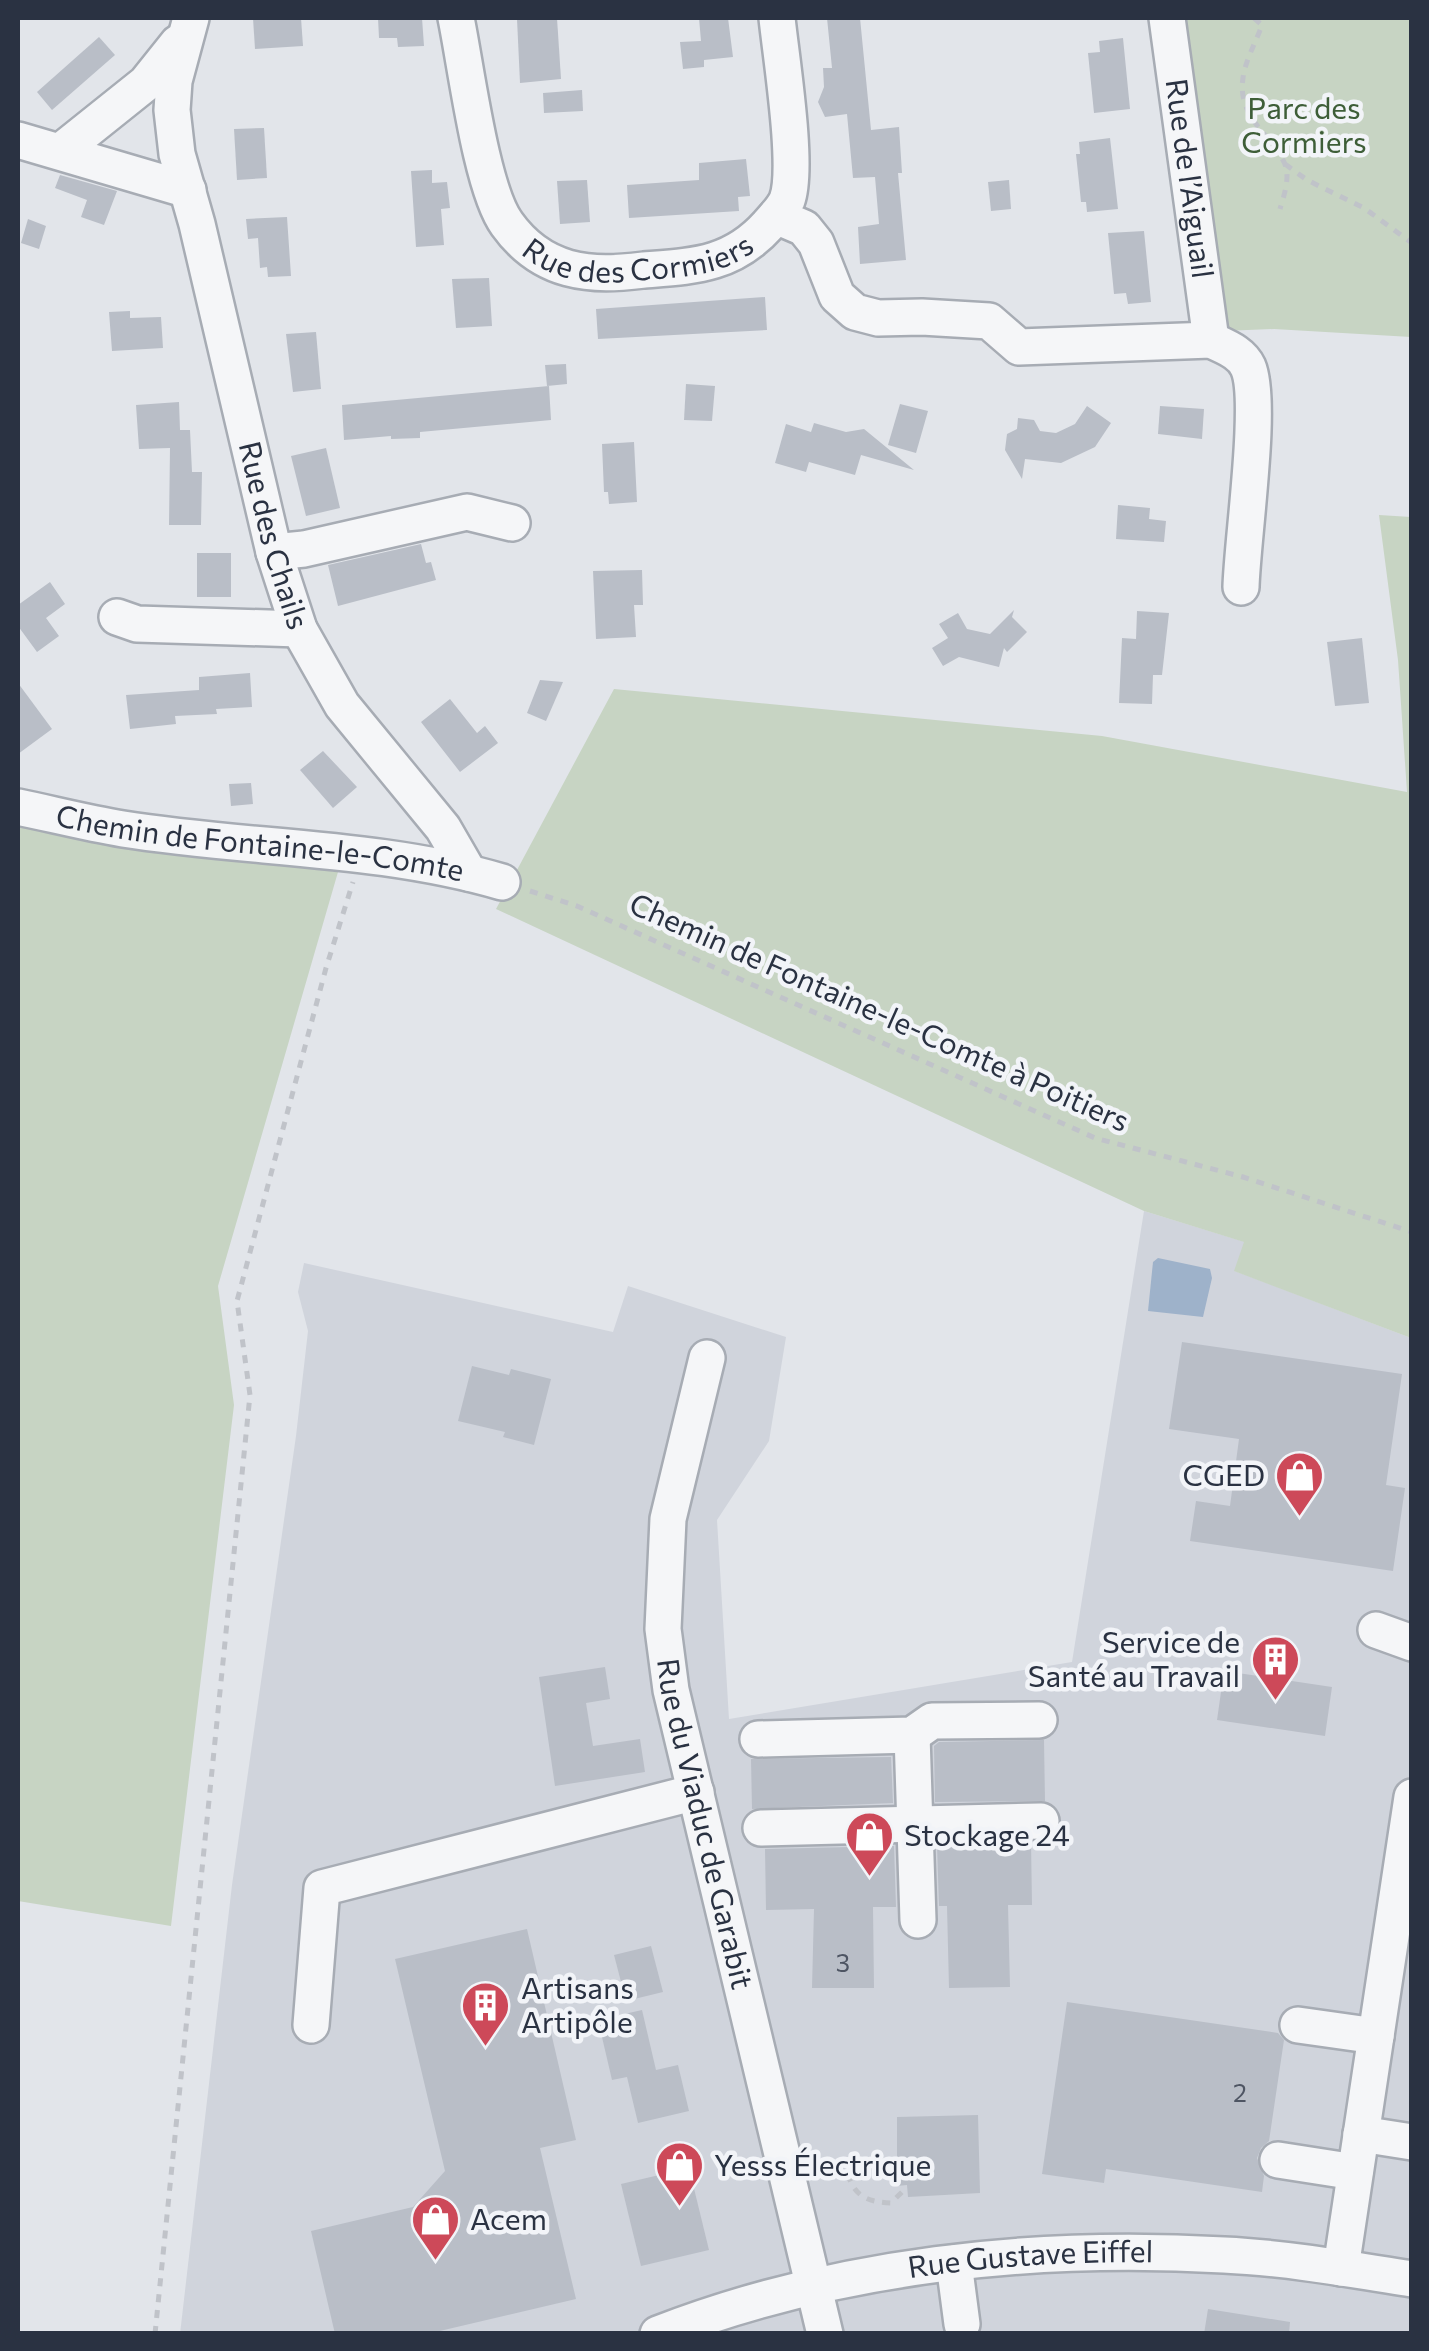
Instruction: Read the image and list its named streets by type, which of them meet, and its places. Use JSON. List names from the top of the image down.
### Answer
{
  "streets": {
    "street": [
      "Rue de l’Aiguail",
      "Rue des Cormiers",
      "Rue des Chails",
      "Chemin de Fontaine-le-Comte",
      "Rue du Viaduc de Garabit",
      "Rue Gustave Eiffel"
    ],
    "path": ["Chemin de Fontaine-le-Comte à Poitiers"]
  },
  "crossings": [
    ["Rue des Chails", "Chemin de Fontaine-le-Comte"],
    ["Rue des Chails", "Chemin de Fontaine-le-Comte à Poitiers"],
    ["Chemin de Fontaine-le-Comte", "Chemin de Fontaine-le-Comte à Poitiers"],
    ["Rue du Viaduc de Garabit", "Rue Gustave Eiffel"]
  ],
  "parks": ["Parc des Cormiers"],
  "places": {
    "shop": [
      "CGED",
      "Stockage 24",
      "Yesss Électrique",
      "Acem"
    ],
    "building": ["Service de Santé au Travail", "Artisans Artipôle"]
  },
  "house_numbers": ["3", "2"]
}
